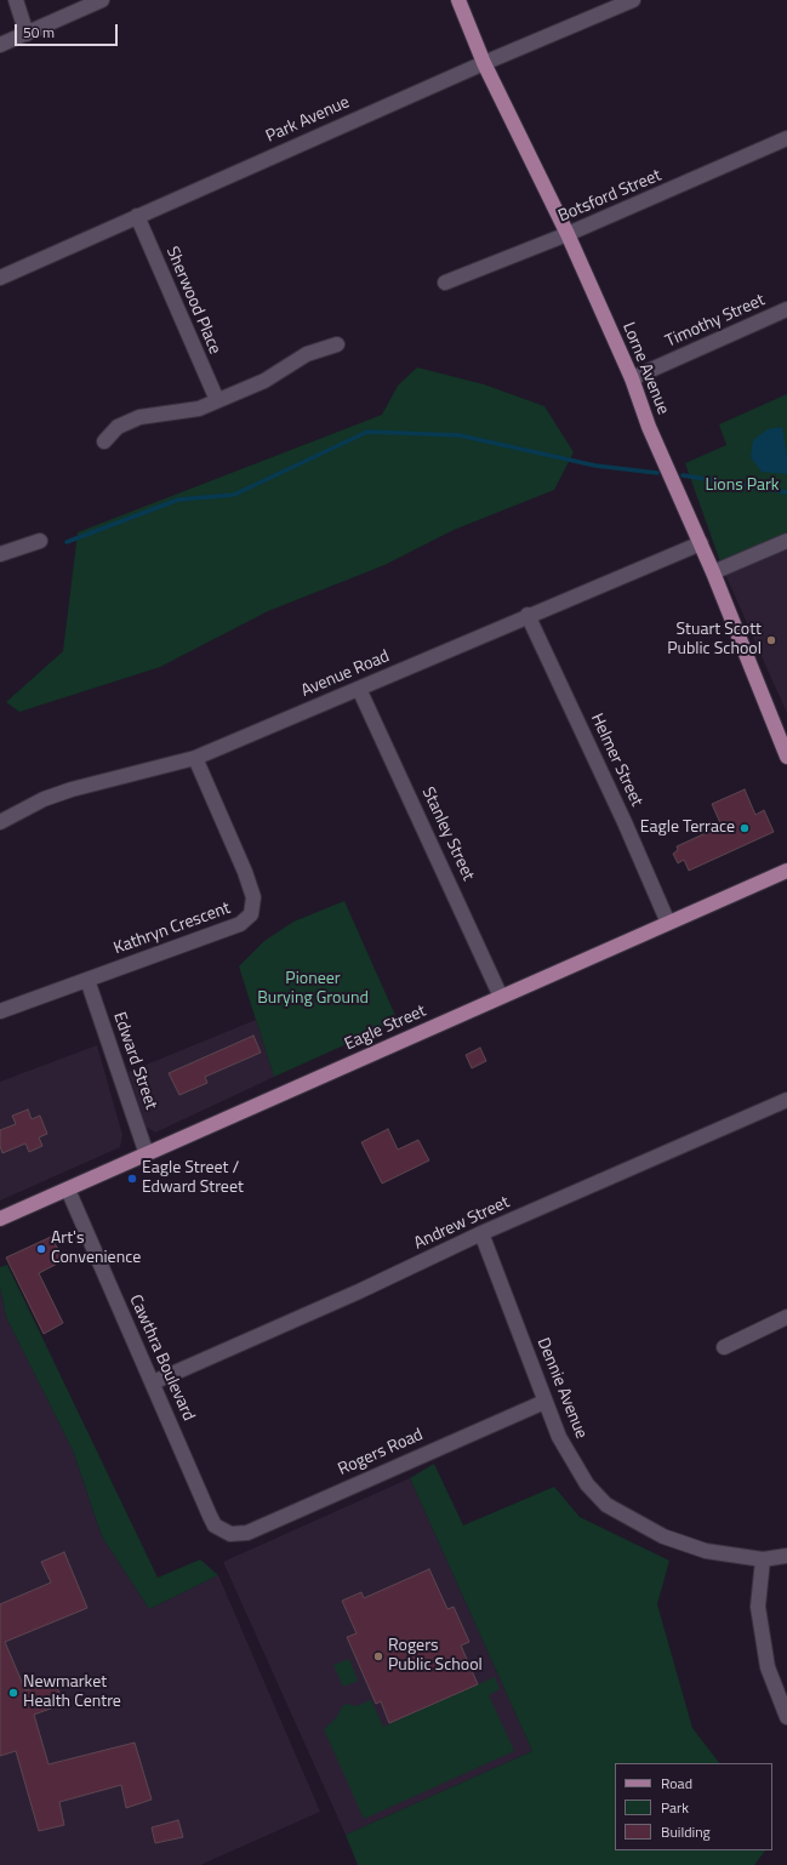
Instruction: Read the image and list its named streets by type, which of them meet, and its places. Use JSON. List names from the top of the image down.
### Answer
{
  "streets": {
    "main road": ["Lorne Avenue", "Eagle Street"],
    "street": [
      "Park Avenue",
      "Botsford Street",
      "Sherwood Place",
      "Timothy Street",
      "Avenue Road",
      "Helmer Street",
      "Stanley Street",
      "Kathryn Crescent",
      "Edward Street",
      "Andrew Street",
      "Cawthra Boulevard",
      "Dennie Avenue",
      "Rogers Road"
    ]
  },
  "crossings": [
    ["Park Avenue", "Sherwood Place"],
    ["Park Avenue", "Lorne Avenue"],
    ["Botsford Street", "Lorne Avenue"],
    ["Timothy Street", "Lorne Avenue"],
    ["Lorne Avenue", "Avenue Road"],
    ["Avenue Road", "Helmer Street"],
    ["Avenue Road", "Stanley Street"],
    ["Avenue Road", "Kathryn Crescent"],
    ["Helmer Street", "Eagle Street"],
    ["Stanley Street", "Eagle Street"],
    ["Kathryn Crescent", "Edward Street"],
    ["Eagle Street", "Edward Street"],
    ["Eagle Street", "Cawthra Boulevard"],
    ["Andrew Street", "Cawthra Boulevard"],
    ["Andrew Street", "Dennie Avenue"],
    ["Cawthra Boulevard", "Rogers Road"],
    ["Dennie Avenue", "Rogers Road"]
  ],
  "parks": ["Lions Park", "Pioneer Burying Ground"],
  "places": [
    "Stuart Scott Public School",
    "Eagle Terrace",
    "Eagle Street / Edward Street",
    "Art's Convenience",
    "Rogers Public School",
    "Newmarket Health Centre"
  ],
  "legend": ["Road", "Park", "Building"],
  "scale_bar": "50 m"
}
